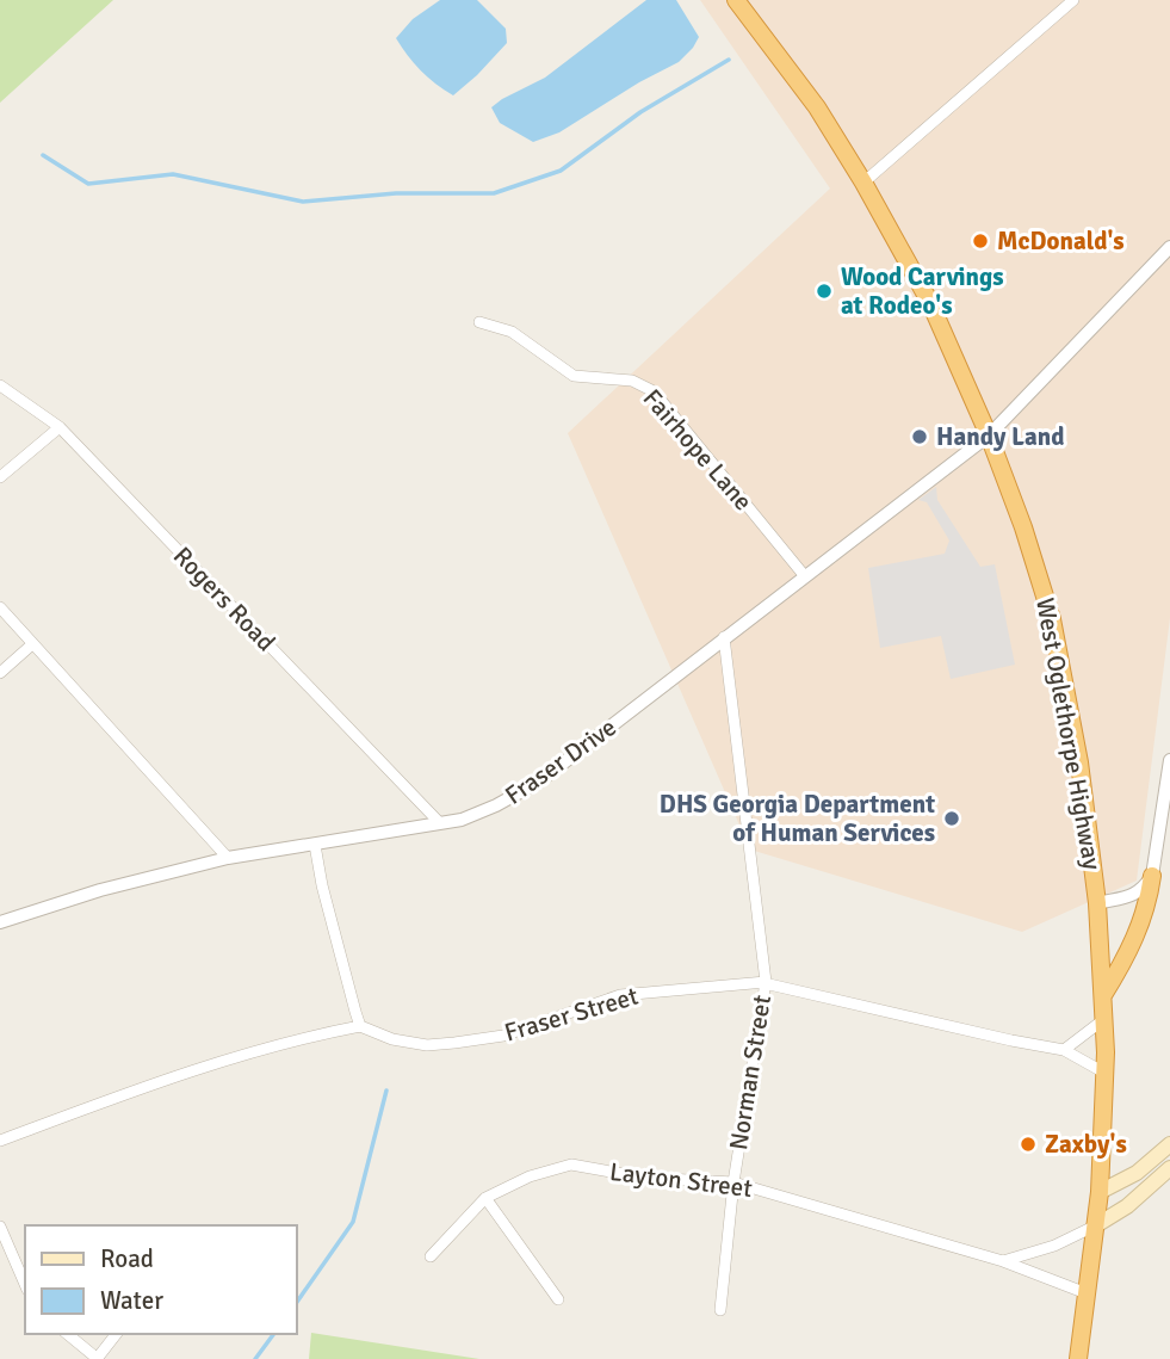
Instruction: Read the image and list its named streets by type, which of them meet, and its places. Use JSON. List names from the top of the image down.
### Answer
{
  "streets": {
    "highway": ["West Oglethorpe Highway"],
    "street": [
      "Fairhope Lane",
      "Rogers Road",
      "Fraser Drive",
      "Fraser Street",
      "Norman Street",
      "Layton Street"
    ]
  },
  "crossings": [
    ["Fairhope Lane", "Fraser Drive"],
    ["Rogers Road", "Fraser Drive"],
    ["West Oglethorpe Highway", "Fraser Drive"],
    ["West Oglethorpe Highway", "Fraser Street"],
    ["West Oglethorpe Highway", "Layton Street"],
    ["Fraser Drive", "Norman Street"],
    ["Fraser Street", "Norman Street"],
    ["Norman Street", "Layton Street"]
  ],
  "places": [
    "McDonald's",
    "Wood Carvings at Rodeo's",
    "Handy Land",
    "DHS Georgia Department of Human Services",
    "Zaxby's"
  ],
  "legend": ["Road", "Water"]
}
